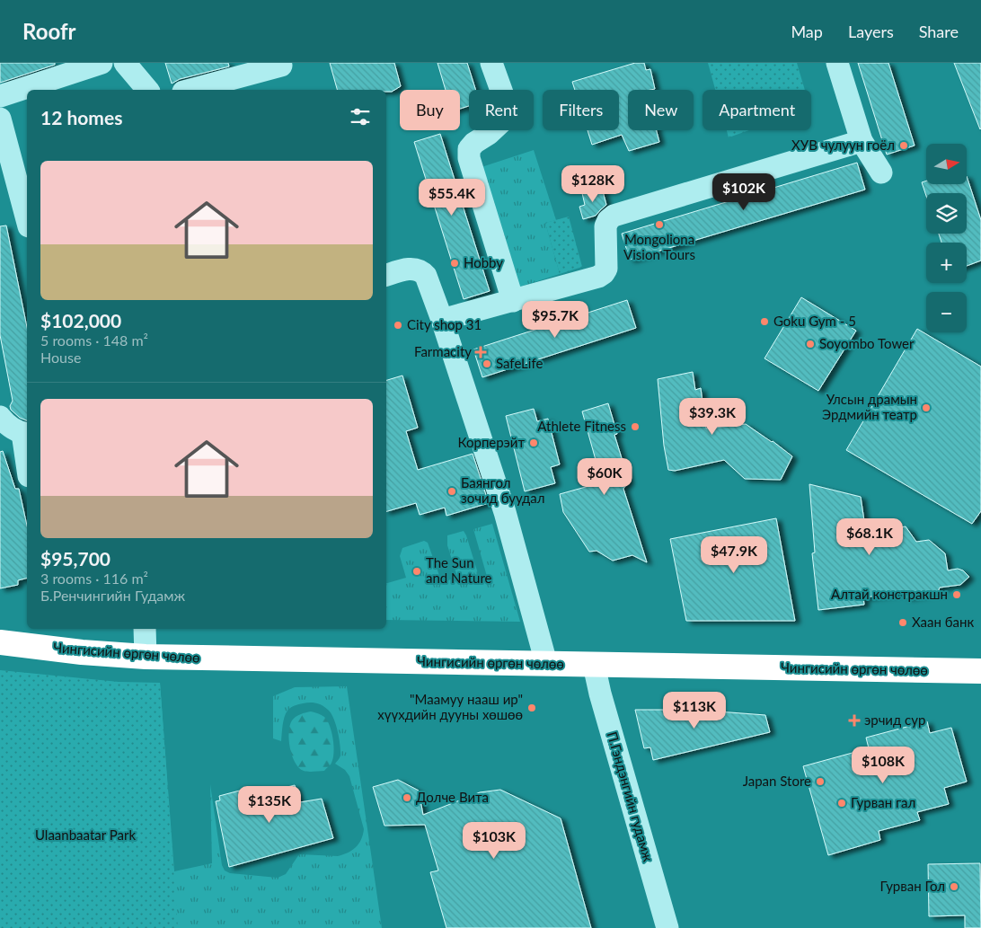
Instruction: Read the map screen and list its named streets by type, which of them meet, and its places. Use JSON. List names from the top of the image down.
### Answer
{
  "streets": {
    "highway": ["Чингисийн өргөн чөлөө"],
    "street": ["П.Гэндэнгийн гудамж"]
  },
  "crossings": [
    ["Чингисийн өргөн чөлөө", "П.Гэндэнгийн гудамж"]
  ],
  "parks": ["Ulaanbaatar Park"],
  "places": {
    "other": [
      "ХУВ чулуун гоёл",
      "Mongoliona Vision Tours",
      "Hobby",
      "Goku Gym - 5",
      "City shop 31",
      "Soyombo Tower",
      "SafeLife",
      "Улсын драмын Эрдмийн театр",
      "Athlete Fitness",
      "Корперэйт",
      "Баянгол зочид буудал",
      "The Sun and Nature",
      "Алтай констракшн",
      "Хаан банк",
      "\"Маамуу нааш ир\" хүүхдийн дууны хөшөө",
      "Japan Store",
      "Долче Вита",
      "Гурван гал",
      "Гурван Гол"
    ],
    "health": ["Farmacity", "эрчид сур"]
  },
  "north": "right",
  "page": {
    "header": "Roofr",
    "nav": ["Map", "Layers", "Share"],
    "chip": [
      "Buy",
      "Rent",
      "Filters",
      "New",
      "Apartment"
    ],
    "heading": "12 homes",
    "map_buttons": ["+", "−"],
    "list": [
      {
        "name": "$102,000",
        "note": "5 rooms · 148 m² · House"
      },
      {
        "name": "$95,700",
        "note": "3 rooms · 116 m² · Б.Ренчингийн Гудамж"
      }
    ],
    "price": [
      "$128K",
      "$102K",
      "$55.4K",
      "$95.7K",
      "$39.3K",
      "$60K",
      "$68.1K",
      "$47.9K",
      "$113K",
      "$108K",
      "$135K",
      "$103K"
    ]
  }
}
